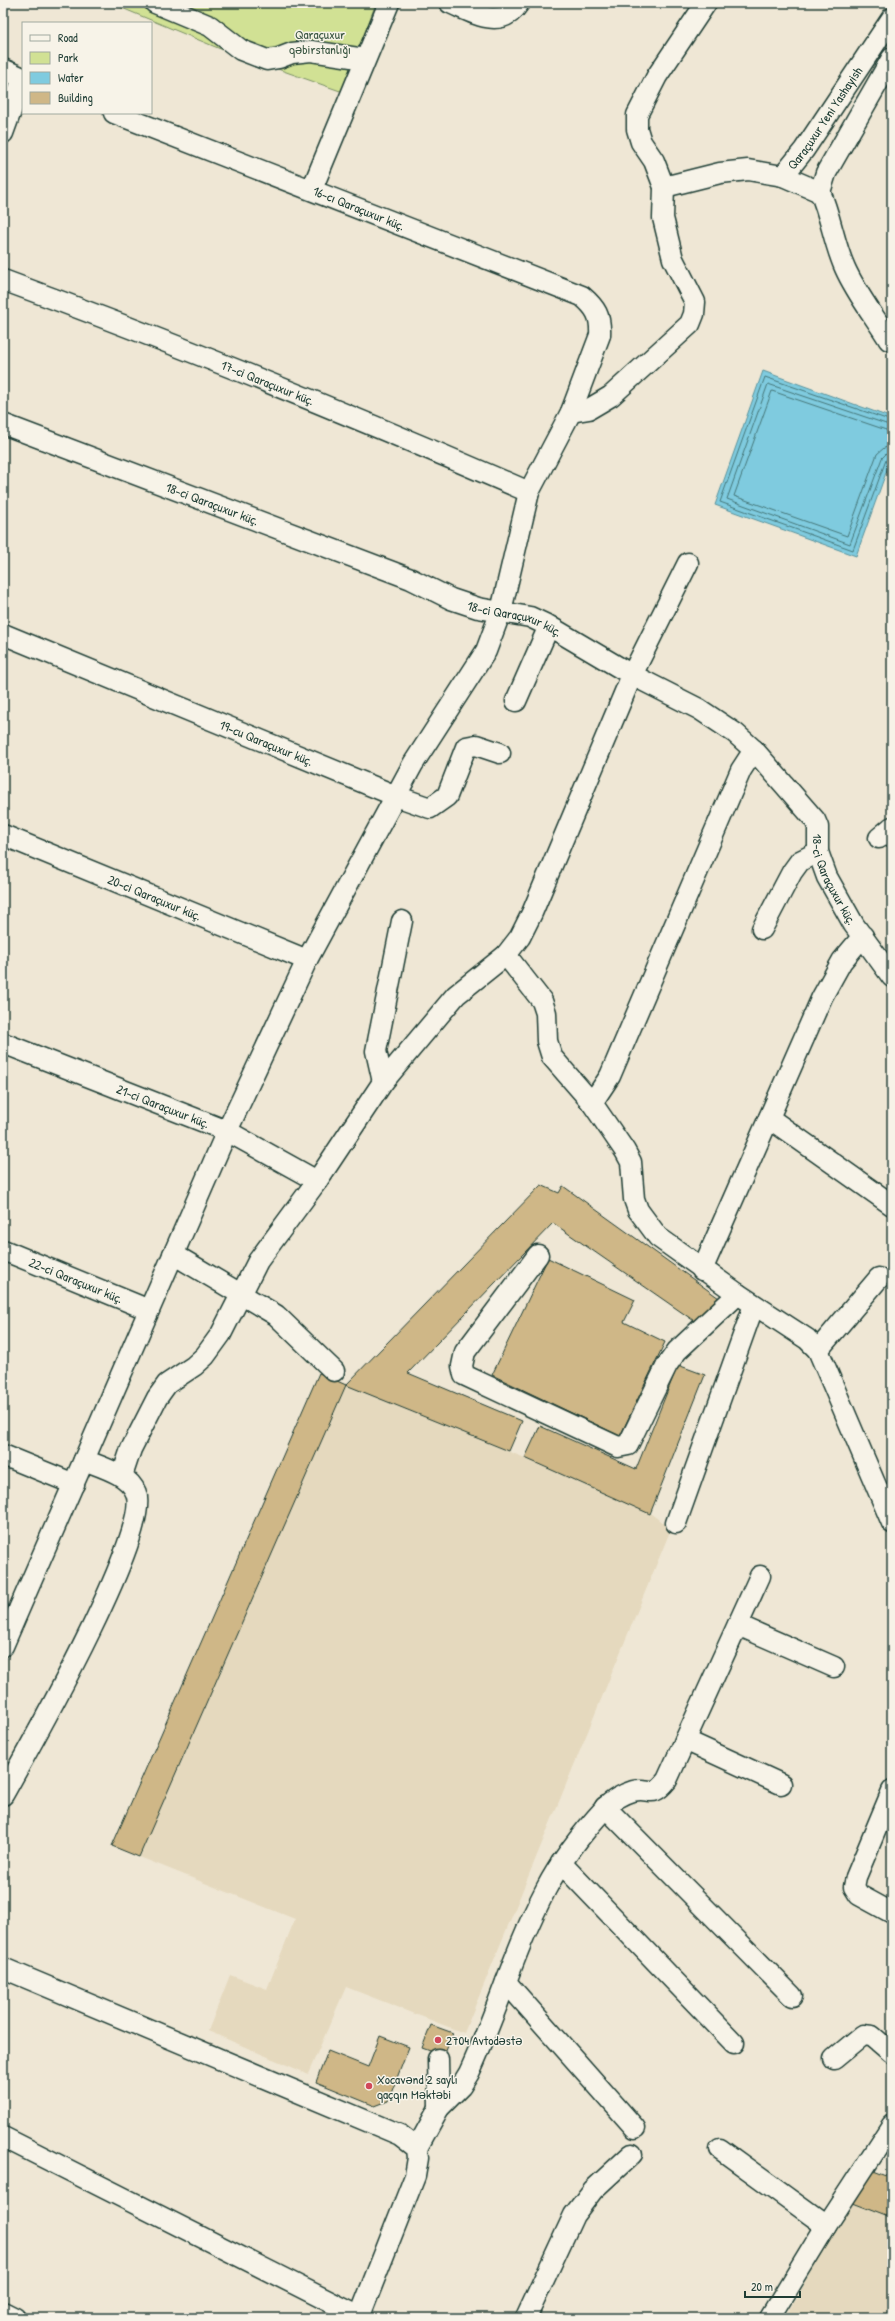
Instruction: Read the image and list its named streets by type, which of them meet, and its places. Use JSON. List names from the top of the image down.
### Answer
{
  "streets": {
    "street": [
      "Qaraçuxur Yeni Yashayish",
      "16-cı Qaraçuxur küç.",
      "17-ci Qaraçuxur küç.",
      "18-ci Qaraçuxur küç.",
      "19-cu Qaraçuxur küç.",
      "20-ci Qaraçuxur küç.",
      "21-ci Qaraçuxur küç.",
      "22-ci Qaraçuxur küç."
    ]
  },
  "parks": ["Qaraçuxur qəbirstanlığı"],
  "places": ["2704 Avtodəstə", "Xocavənd 2 saylı qaçqın Məktəbi"],
  "legend": [
    "Road",
    "Park",
    "Water",
    "Building"
  ],
  "scale_bar": "20 m"
}
